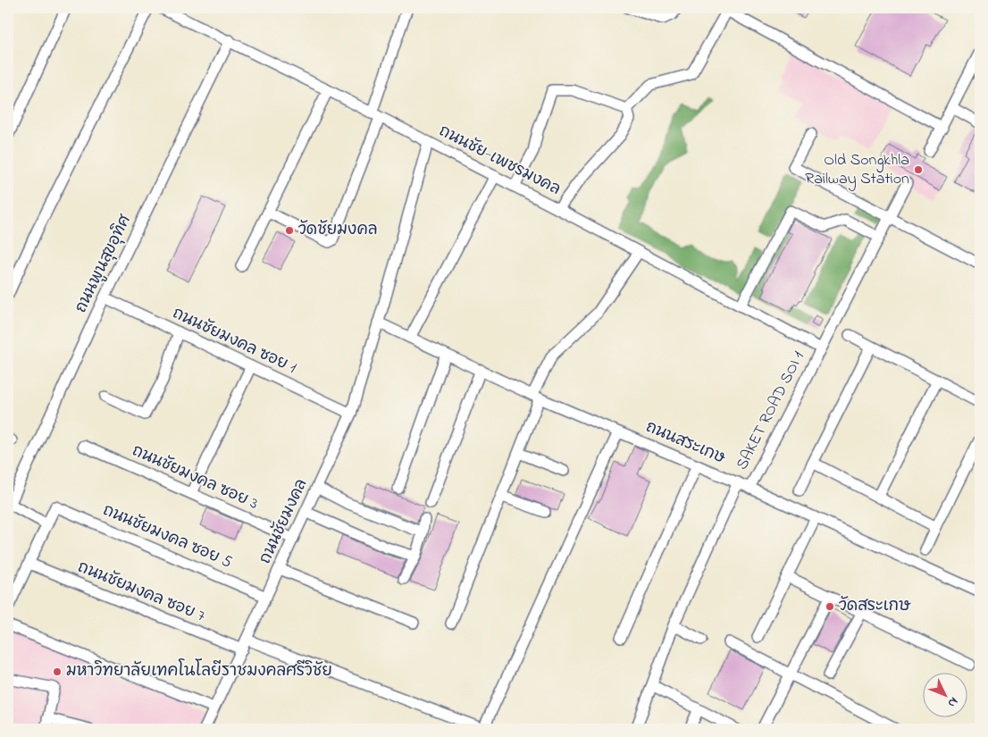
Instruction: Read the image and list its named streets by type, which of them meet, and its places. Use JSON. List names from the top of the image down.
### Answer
{
  "streets": {
    "street": [
      "ถนนชัย-เพชรมงคล",
      "ถนนพูนสุขอุทิศ",
      "ถนนชัยมงคล ซอย 1",
      "SAKET ROAD SOI 1",
      "ถนนสระเกษ",
      "ถนนชัยมงคล ซอย 3",
      "ถนนชัยมงคล",
      "ถนนชัยมงคล ซอย 5",
      "ถนนชัยมงคล ซอย 7"
    ]
  },
  "crossings": [
    ["ถนนชัย-เพชรมงคล", "ถนนพูนสุขอุทิศ"],
    ["ถนนชัย-เพชรมงคล", "SAKET ROAD SOI 1"],
    ["ถนนชัย-เพชรมงคล", "ถนนชัยมงคล"],
    ["ถนนพูนสุขอุทิศ", "ถนนชัยมงคล ซอย 1"],
    ["ถนนชัยมงคล ซอย 1", "ถนนชัยมงคล"],
    ["SAKET ROAD SOI 1", "ถนนสระเกษ"],
    ["ถนนสระเกษ", "ถนนชัยมงคล"],
    ["ถนนชัยมงคล ซอย 3", "ถนนชัยมงคล"],
    ["ถนนชัยมงคล", "ถนนชัยมงคล ซอย 5"],
    ["ถนนชัยมงคล", "ถนนชัยมงคล ซอย 7"]
  ],
  "places": [
    "Old Songkhla Railway Station",
    "วัดชัยมงคล",
    "วัดสระเกษ",
    "มหาวิทยาลัยเทคโนโลยีราชมงคลศรีวิชัย"
  ],
  "north": "bottom right"
}
